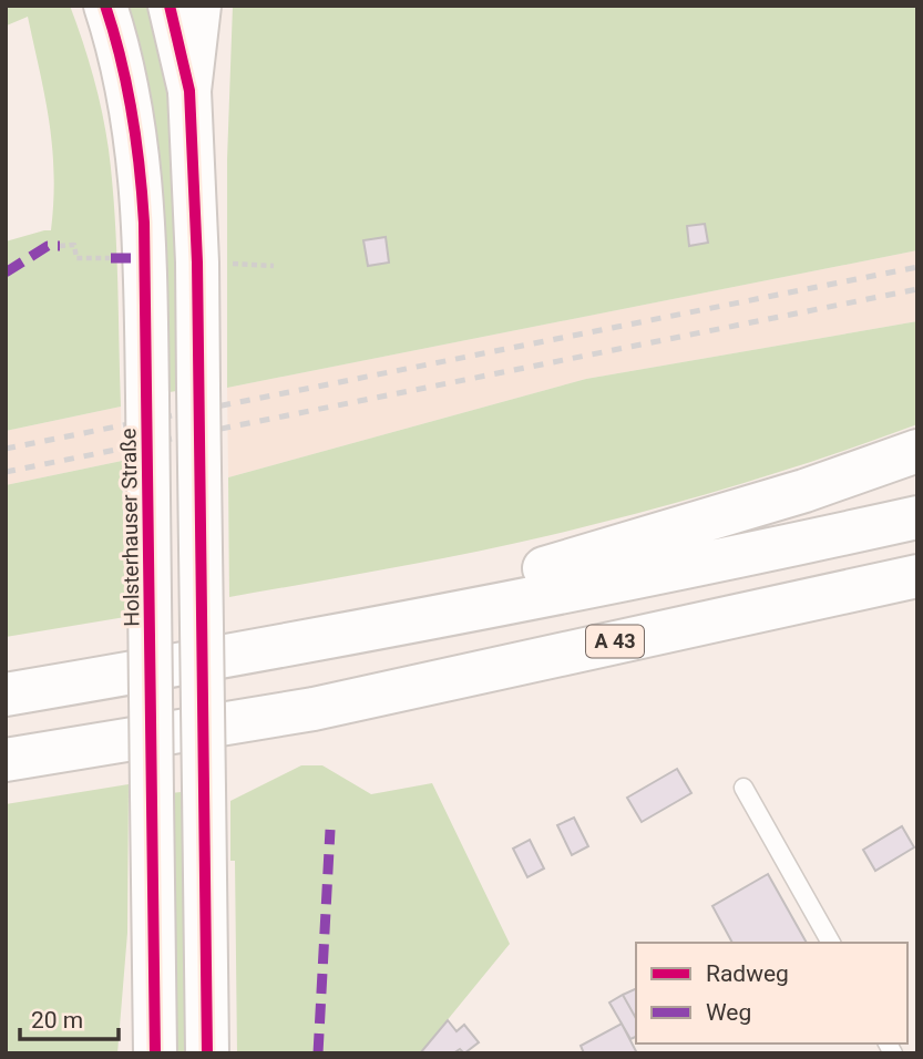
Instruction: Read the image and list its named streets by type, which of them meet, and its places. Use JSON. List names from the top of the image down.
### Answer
{
  "streets": {
    "main road": ["Holsterhauser Straße", "A 43"]
  },
  "legend": ["Radweg", "Weg"],
  "scale_bar": "20 m"
}
